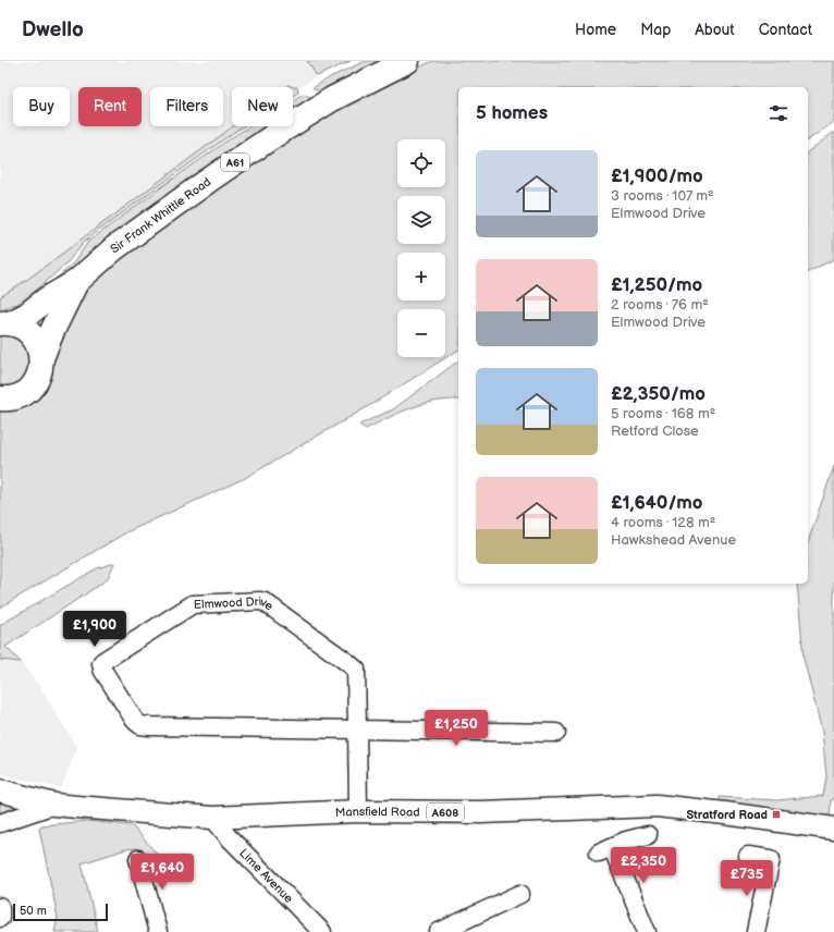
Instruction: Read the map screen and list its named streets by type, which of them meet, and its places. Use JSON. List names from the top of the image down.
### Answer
{
  "streets": {
    "highway": ["A61", "Sir Frank Whittle Road"],
    "main road": ["Mansfield Road", "A608"],
    "street": ["Elmwood Drive", "Lime Avenue"]
  },
  "crossings": [
    ["Elmwood Drive", "Mansfield Road"],
    ["Mansfield Road", "Lime Avenue"]
  ],
  "places": {
    "transit": ["Stratford Road"]
  },
  "scale_bar": "50 m",
  "page": {
    "header": "Dwello",
    "nav": [
      "Home",
      "Map",
      "About",
      "Contact"
    ],
    "chip": [
      "Buy",
      "Rent",
      "Filters",
      "New"
    ],
    "heading": "5 homes",
    "map_buttons": ["+", "−"],
    "list": [
      {
        "name": "£1,900/mo",
        "note": "3 rooms · 107 m² · Elmwood Drive"
      },
      {
        "name": "£1,250/mo",
        "note": "2 rooms · 76 m² · Elmwood Drive"
      },
      {
        "name": "£2,350/mo",
        "note": "5 rooms · 168 m² · Retford Close"
      },
      {
        "name": "£1,640/mo",
        "note": "4 rooms · 128 m² · Hawkshead Avenue"
      }
    ],
    "price": [
      "£1,900",
      "£1,250",
      "£2,350",
      "£1,640",
      "£735"
    ],
    "scale": "50 m"
  }
}
